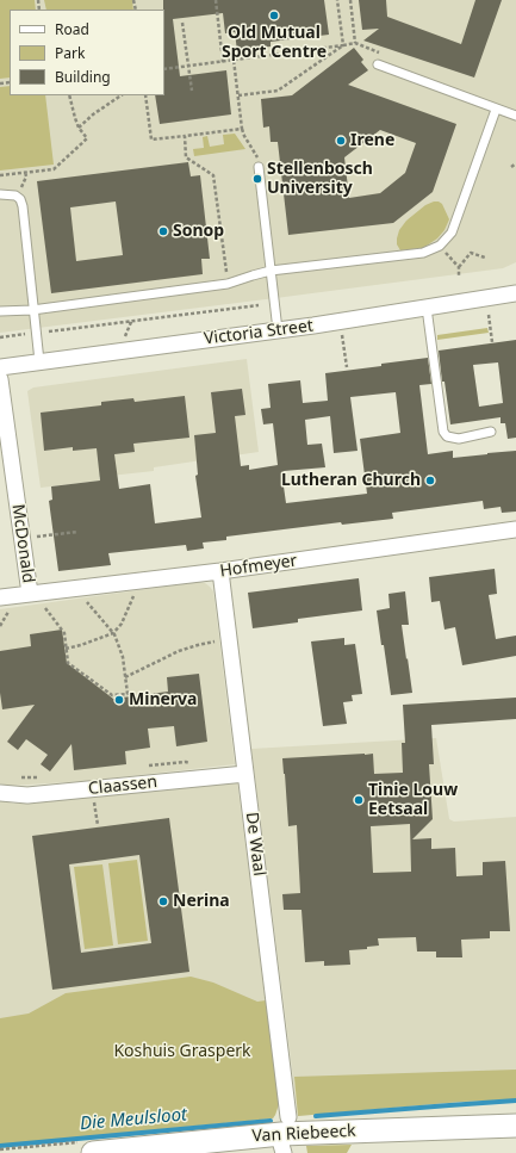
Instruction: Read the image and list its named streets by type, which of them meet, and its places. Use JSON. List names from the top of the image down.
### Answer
{
  "streets": {
    "street": [
      "Victoria Street",
      "McDonald",
      "Hofmeyer",
      "Claassen",
      "De Waal",
      "Van Riebeeck"
    ]
  },
  "crossings": [
    ["McDonald", "Hofmeyer"],
    ["Hofmeyer", "De Waal"],
    ["Claassen", "De Waal"],
    ["De Waal", "Van Riebeeck"]
  ],
  "water": ["Die Meulsloot"],
  "parks": ["Koshuis Grasperk"],
  "places": [
    "Old Mutual Sport Centre",
    "Irene",
    "Stellenbosch University",
    "Sonop",
    "Lutheran Church",
    "Minerva",
    "Tinie Louw Eetsaal",
    "Nerina"
  ],
  "legend": ["Road", "Park", "Building"]
}
